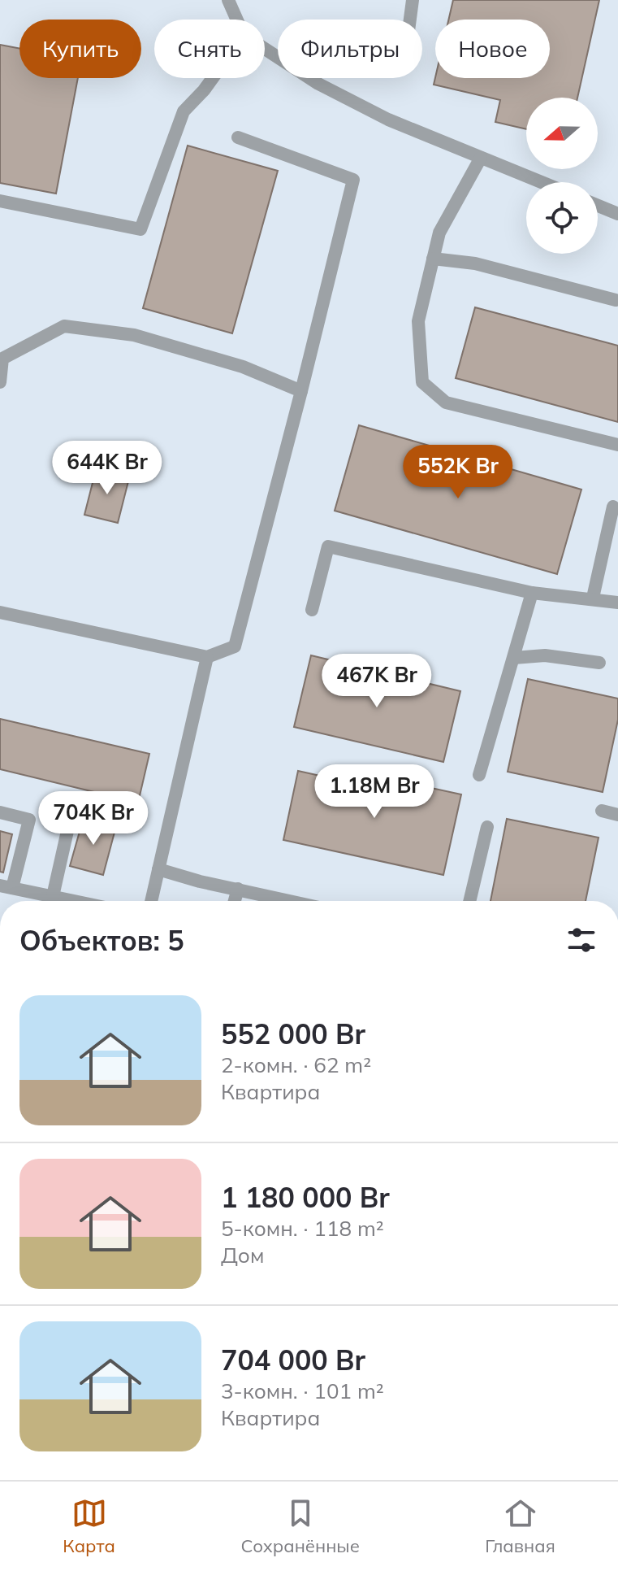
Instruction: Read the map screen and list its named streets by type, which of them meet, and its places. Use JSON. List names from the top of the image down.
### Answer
{
  "north": "left",
  "page": {
    "chip": [
      "Купить",
      "Снять",
      "Фильтры",
      "Новое"
    ],
    "price": [
      "644K Br",
      "552K Br",
      "467K Br",
      "1.18M Br",
      "704K Br"
    ],
    "heading": "Объектов: 5",
    "list": [
      {
        "name": "552 000 Br",
        "note": "2-комн. · 62 m² · Квартира"
      },
      {
        "name": "1 180 000 Br",
        "note": "5-комн. · 118 m² · Дом"
      },
      {
        "name": "704 000 Br",
        "note": "3-комн. · 101 m² · Квартира"
      }
    ],
    "tabs": ["Карта", "Сохранённые", "Главная"]
  }
}
